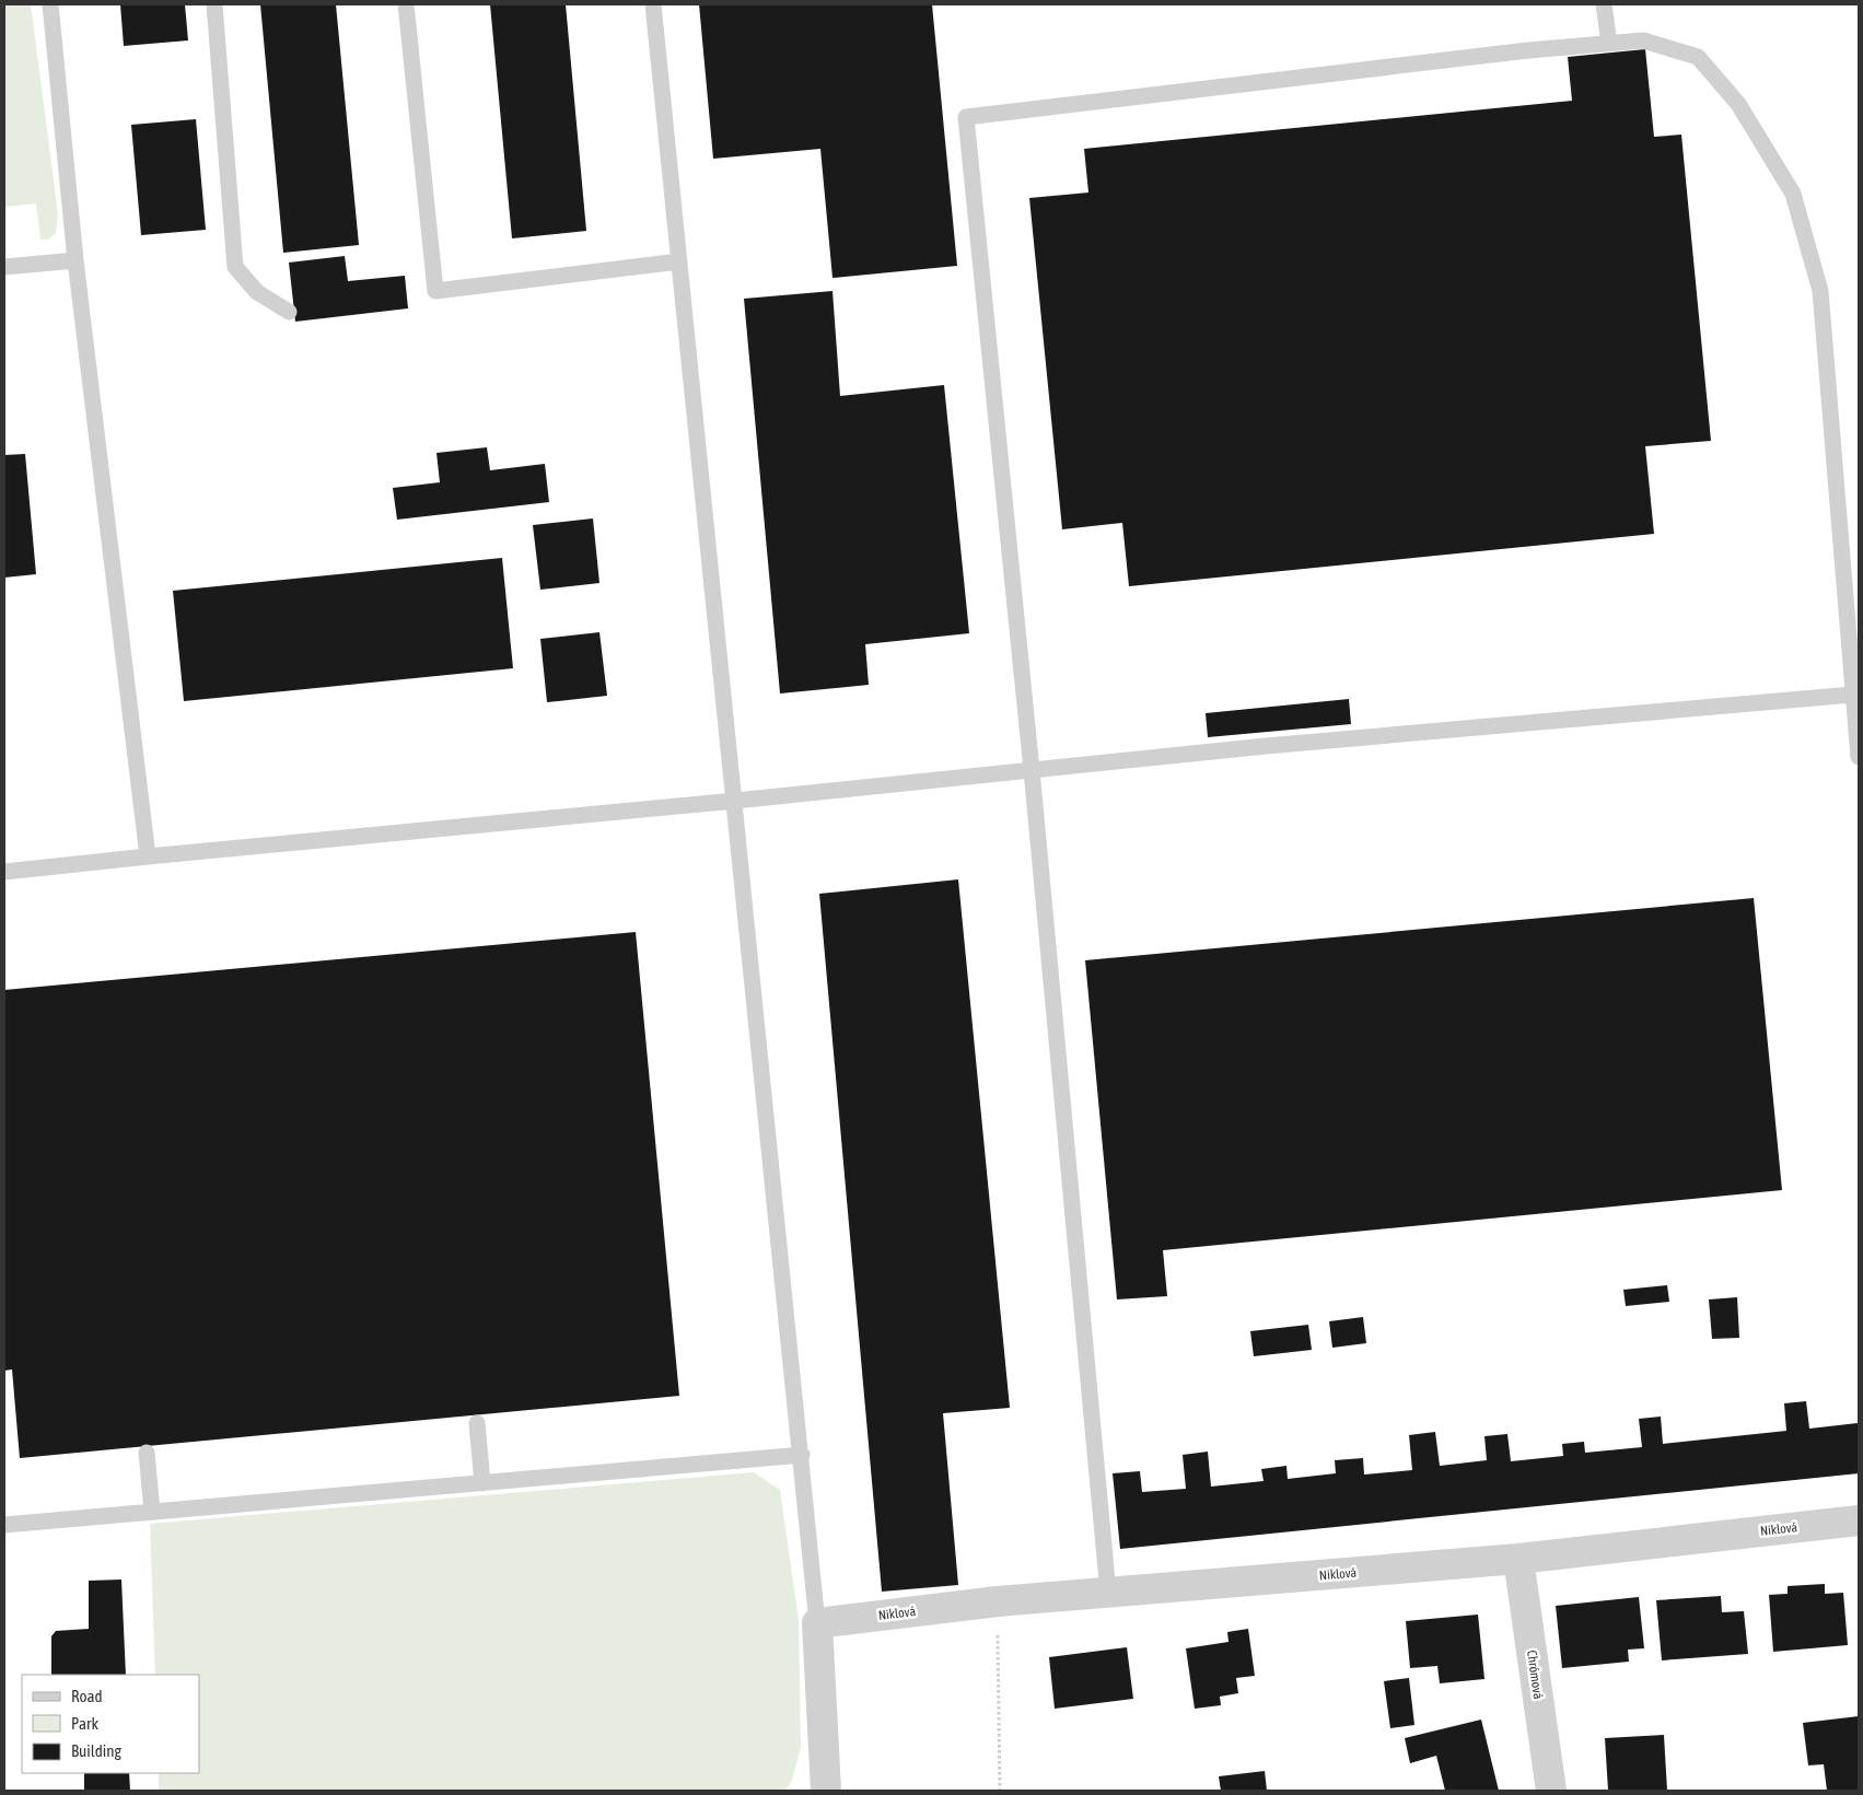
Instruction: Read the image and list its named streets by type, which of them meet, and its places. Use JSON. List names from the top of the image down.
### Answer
{
  "streets": {
    "street": ["Niklová", "Chrómová"]
  },
  "crossings": [
    ["Niklová", "Chrómová"]
  ],
  "legend": ["Road", "Park", "Building"]
}
